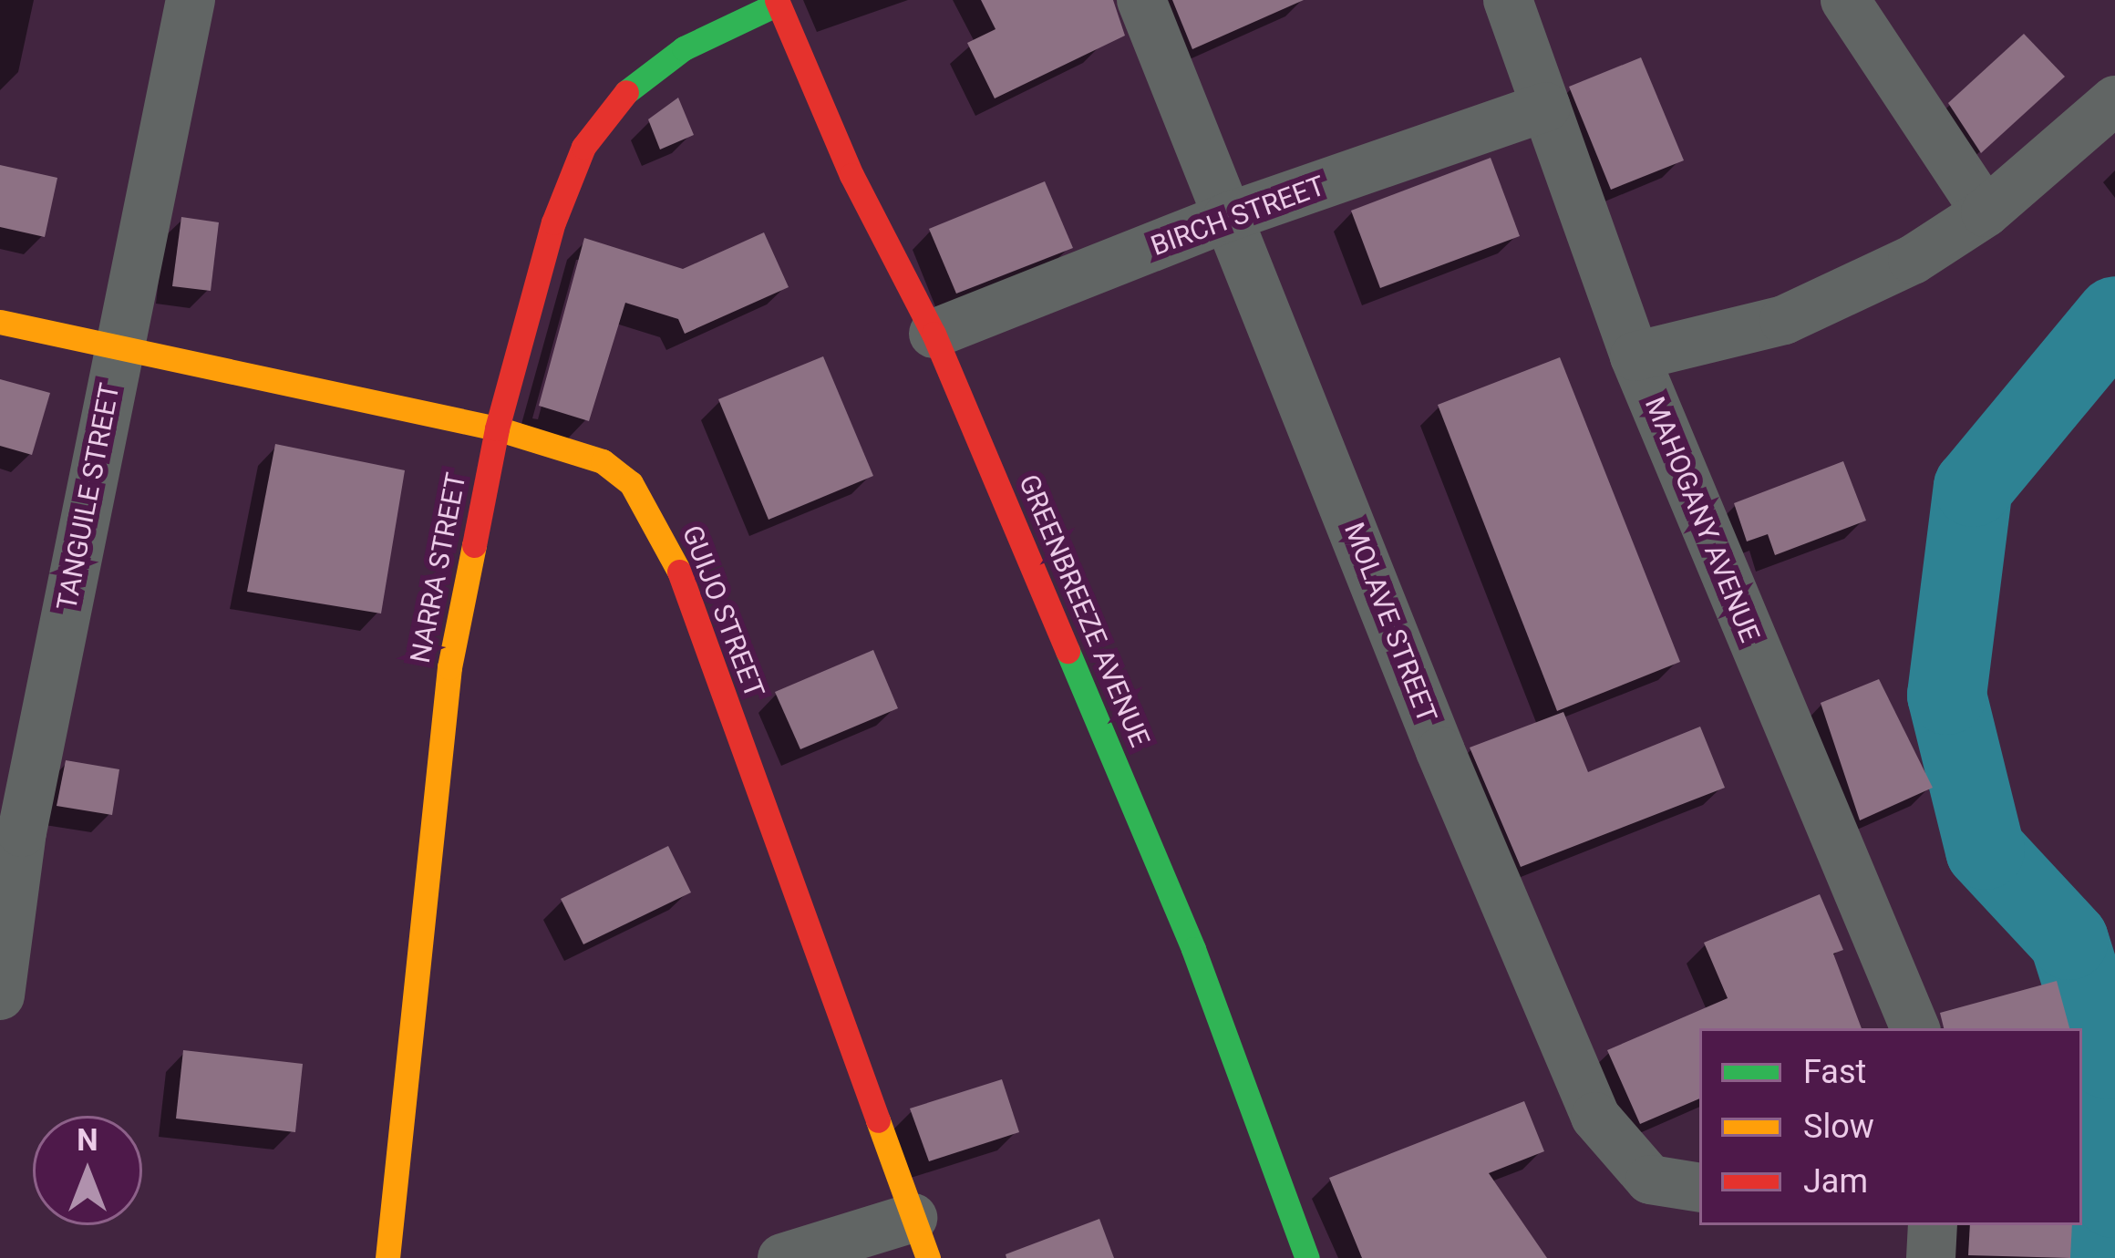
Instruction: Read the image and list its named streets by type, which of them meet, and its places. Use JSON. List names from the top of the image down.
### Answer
{
  "streets": {
    "street": [
      "BIRCH STREET",
      "TANGUILE STREET",
      "MAHOGANY AVENUE",
      "NARRA STREET",
      "GREENBREEZE AVENUE",
      "GUIJO STREET",
      "MOLAVE STREET"
    ]
  },
  "crossings": [
    ["BIRCH STREET", "MAHOGANY AVENUE"],
    ["BIRCH STREET", "GREENBREEZE AVENUE"],
    ["BIRCH STREET", "MOLAVE STREET"],
    ["TANGUILE STREET", "GUIJO STREET"],
    ["NARRA STREET", "GREENBREEZE AVENUE"],
    ["NARRA STREET", "GUIJO STREET"]
  ],
  "legend": ["Fast", "Slow", "Jam"],
  "north": "top"
}
